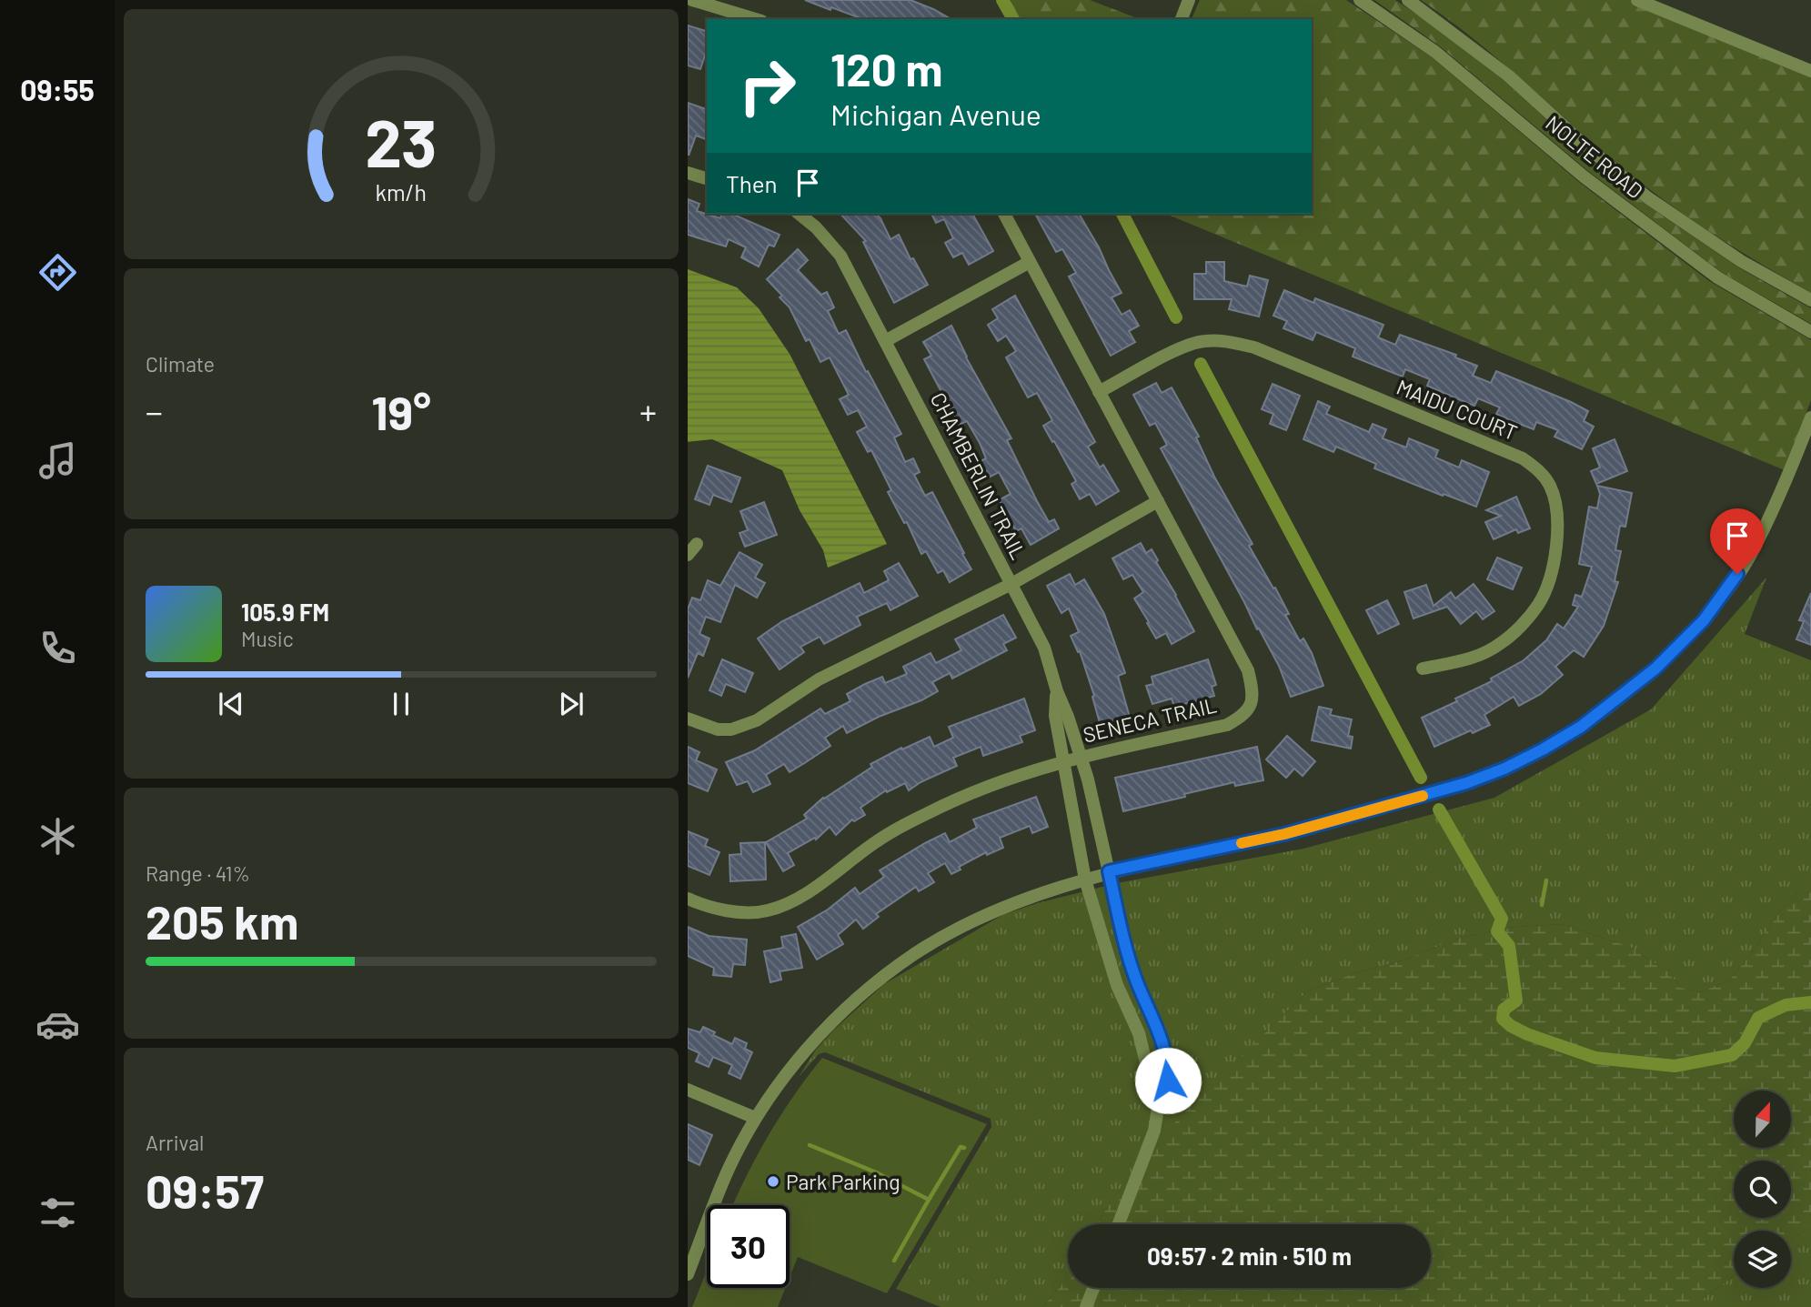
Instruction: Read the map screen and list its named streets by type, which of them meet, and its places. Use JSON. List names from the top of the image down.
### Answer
{
  "streets": {
    "street": [
      "NOLTE ROAD",
      "MAIDU COURT",
      "CHAMBERLIN TRAIL",
      "SENECA TRAIL"
    ]
  },
  "crossings": [
    ["MAIDU COURT", "SENECA TRAIL"]
  ],
  "places": ["Park Parking"],
  "north": "top",
  "page": {
    "tabs": "09:55",
    "turn": ["120 m", "Michigan Avenue"],
    "then": "Then",
    "tile": [
      "Climate",
      ["Range · 41%", "205 km"],
      ["Arrival", "09:57"]
    ],
    "heat": ["−", "19°", "+"],
    "song": ["105.9 FM", "Music"],
    "limit": "30",
    "trip": "09:57 · 2 min · 510 m",
    "gauge": ["23", "km/h"]
  }
}
